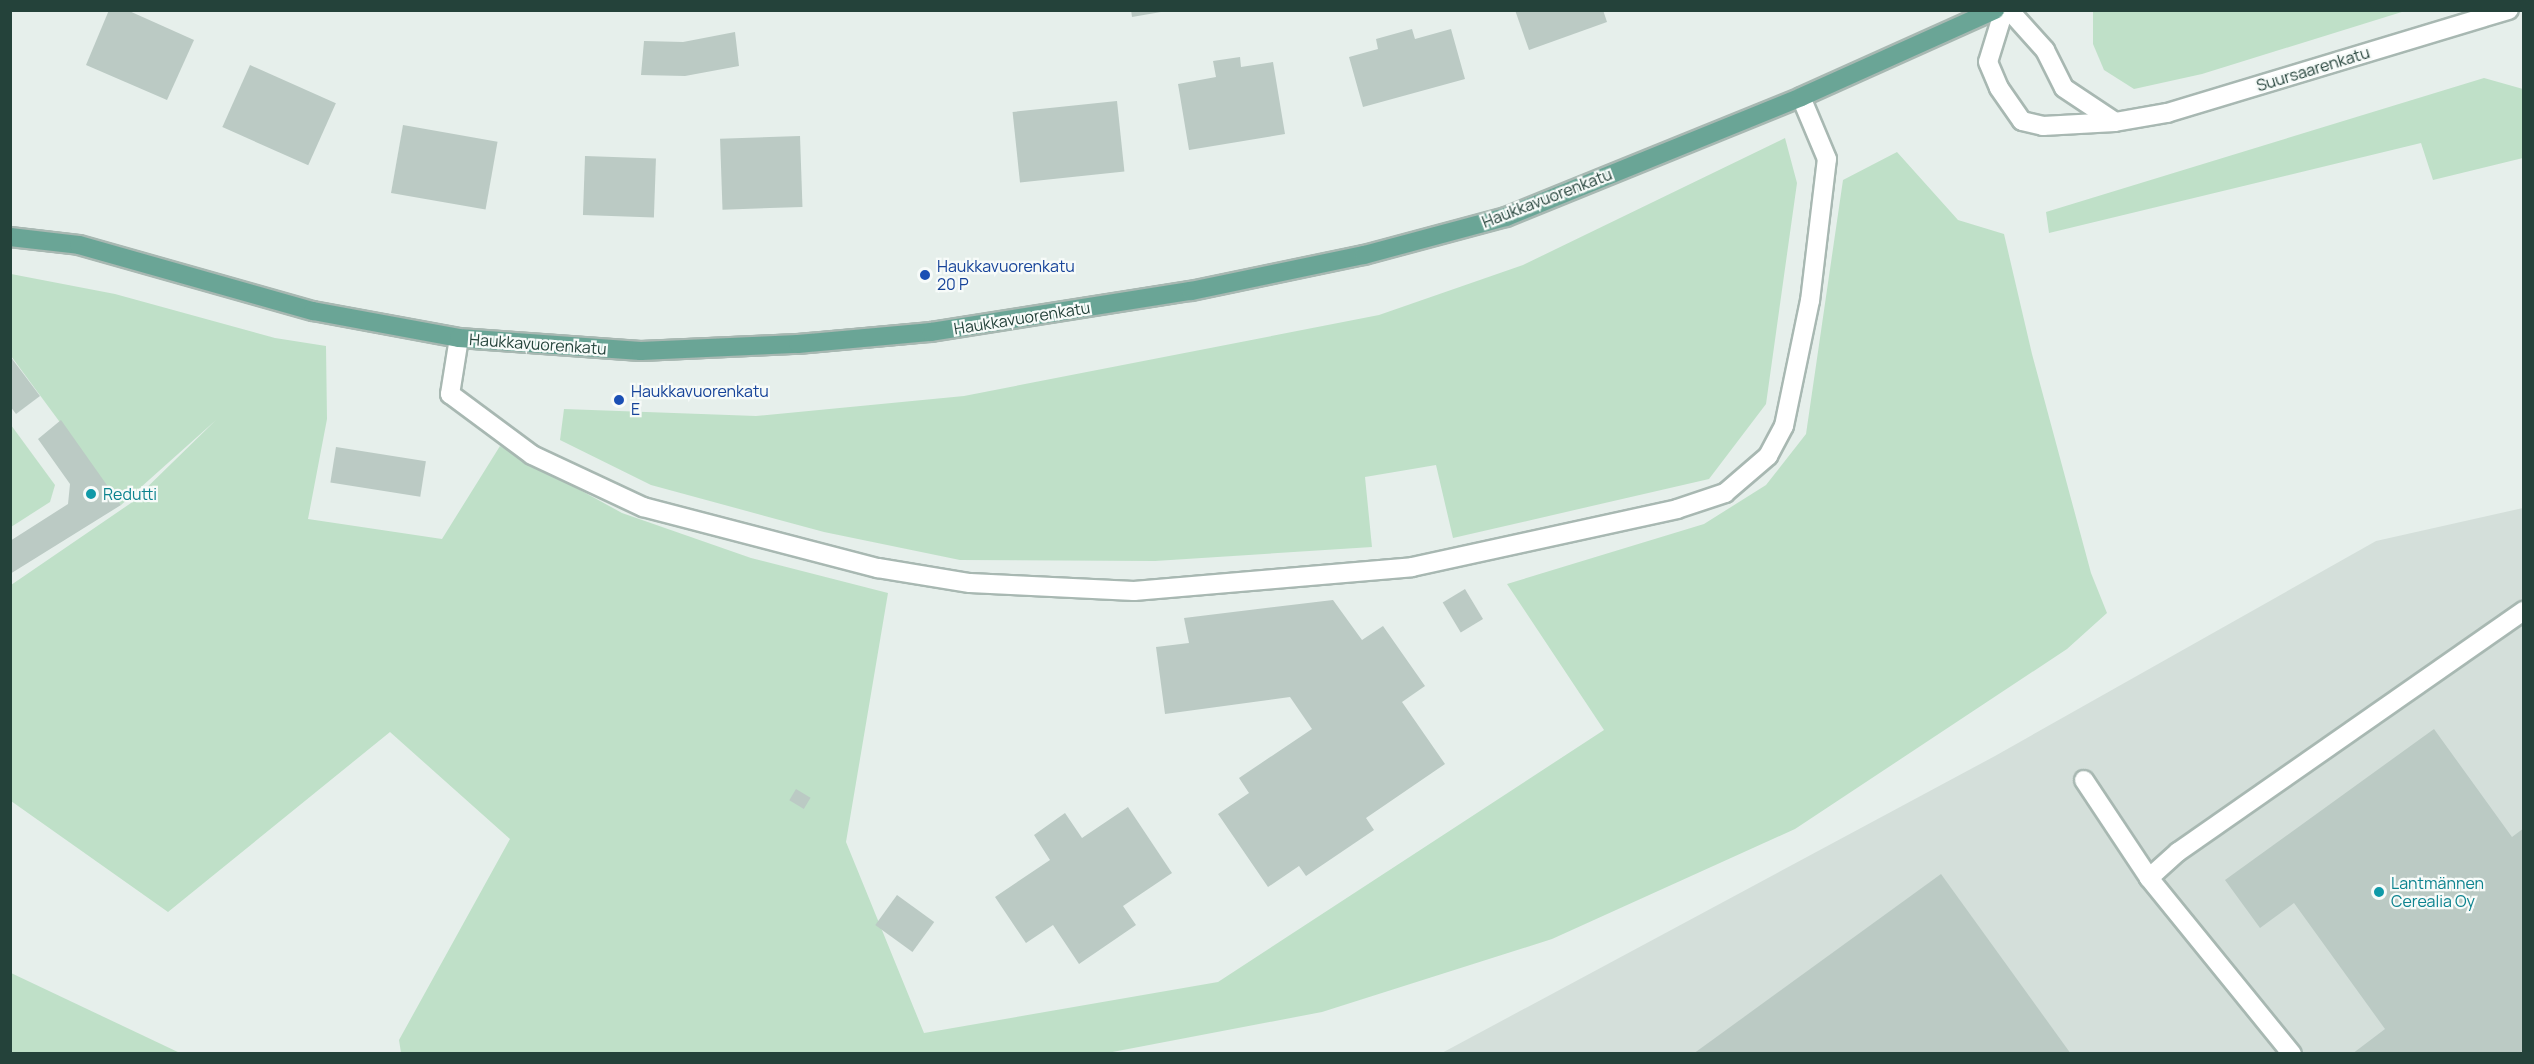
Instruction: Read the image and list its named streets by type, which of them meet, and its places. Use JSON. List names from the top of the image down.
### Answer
{
  "streets": {
    "main road": ["Haukkavuorenkatu"],
    "street": ["Suursaarenkatu"]
  },
  "places": [
    "Haukkavuorenkatu 20 P",
    "Haukkavuorenkatu E",
    "Redutti",
    "Lantmännen Cerealia Oy"
  ]
}
